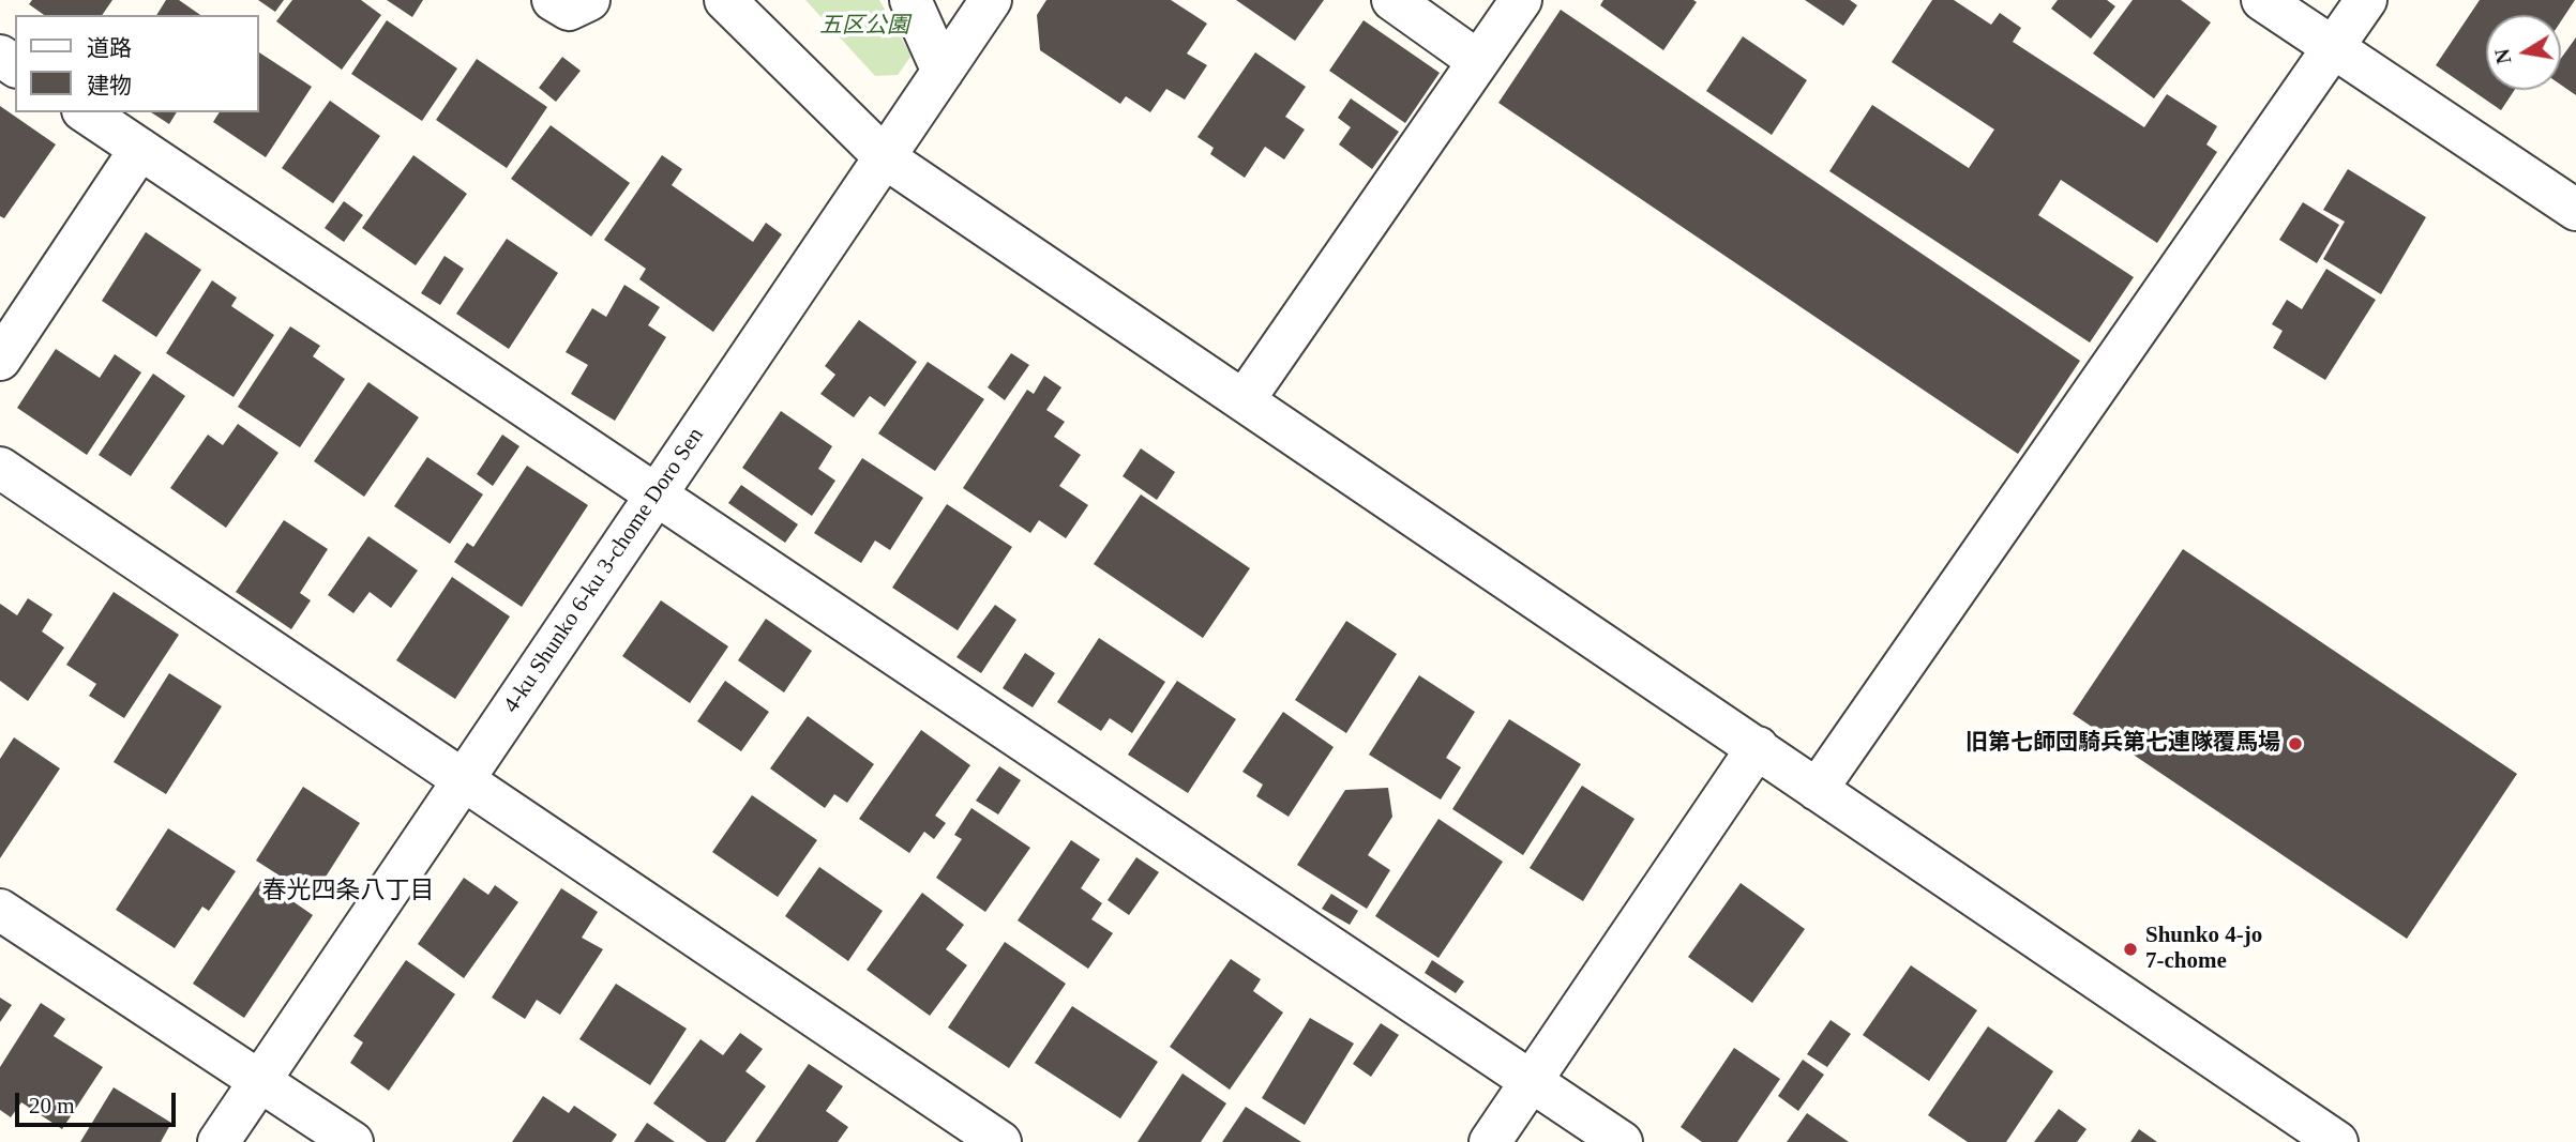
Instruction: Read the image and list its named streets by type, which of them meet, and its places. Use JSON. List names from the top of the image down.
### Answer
{
  "streets": {
    "street": ["4-ku Shunko 6-ku 3-chome Doro Sen"]
  },
  "districts": ["春光四条八丁目"],
  "parks": ["五区公園"],
  "places": ["旧第七師団騎兵第七連隊覆馬場", "Shunko 4-jo 7-chome"],
  "legend": ["道路", "建物"],
  "scale_bar": "20 m",
  "north": "left"
}
